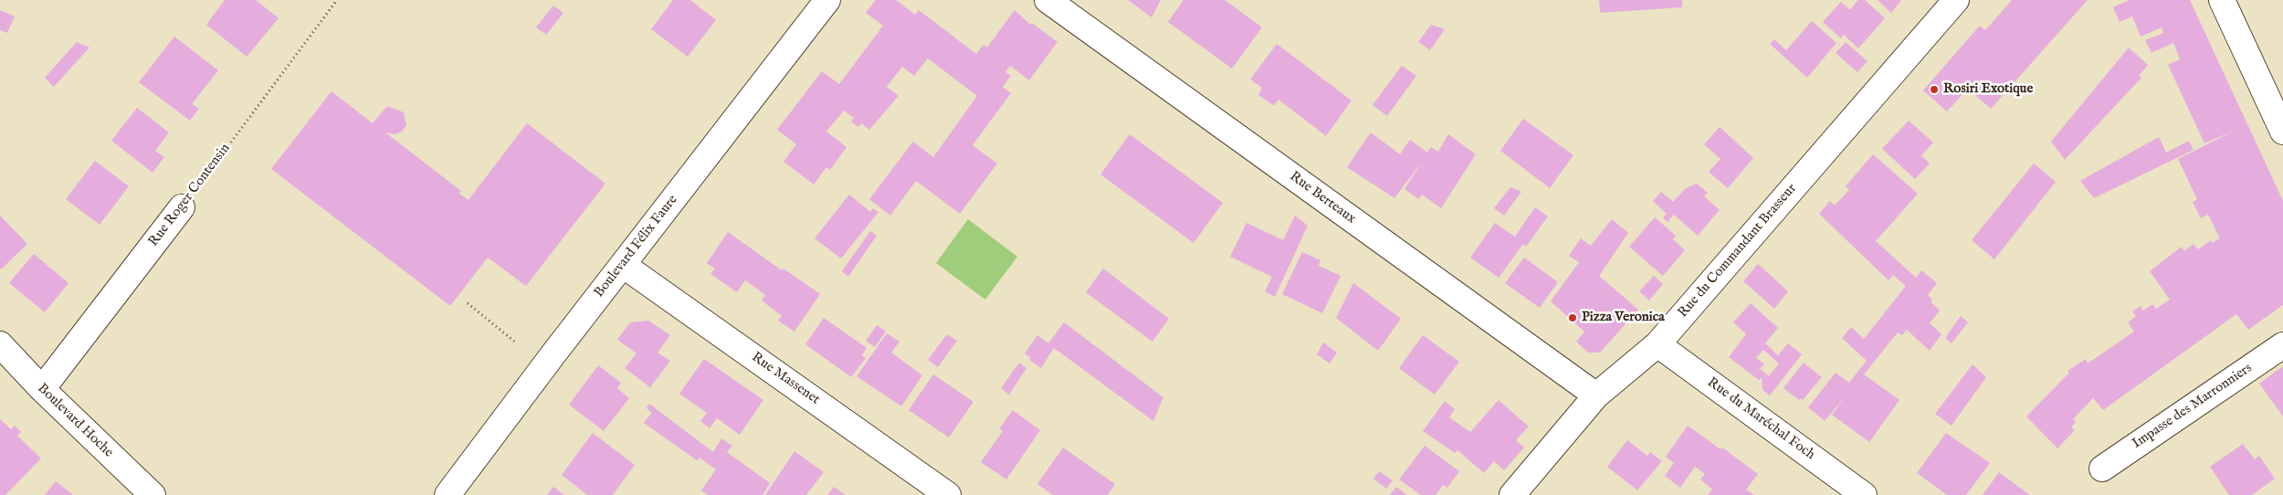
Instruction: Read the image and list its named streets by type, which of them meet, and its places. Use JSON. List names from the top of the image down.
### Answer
{
  "streets": {
    "street": [
      "Rue Roger Contensin",
      "Rue Berteaux",
      "Boulevard Félix Faure",
      "Rue du Commandant Brasseur",
      "Rue Massenet",
      "Impasse des Marronniers",
      "Rue du Maréchal Foch",
      "Boulevard Hoche"
    ]
  },
  "crossings": [
    ["Rue Roger Contensin", "Boulevard Hoche"],
    ["Rue Berteaux", "Rue du Commandant Brasseur"],
    ["Boulevard Félix Faure", "Rue Massenet"],
    ["Rue du Commandant Brasseur", "Rue du Maréchal Foch"]
  ],
  "places": ["Rosiri Exotique", "Pizza Veronica"]
}
